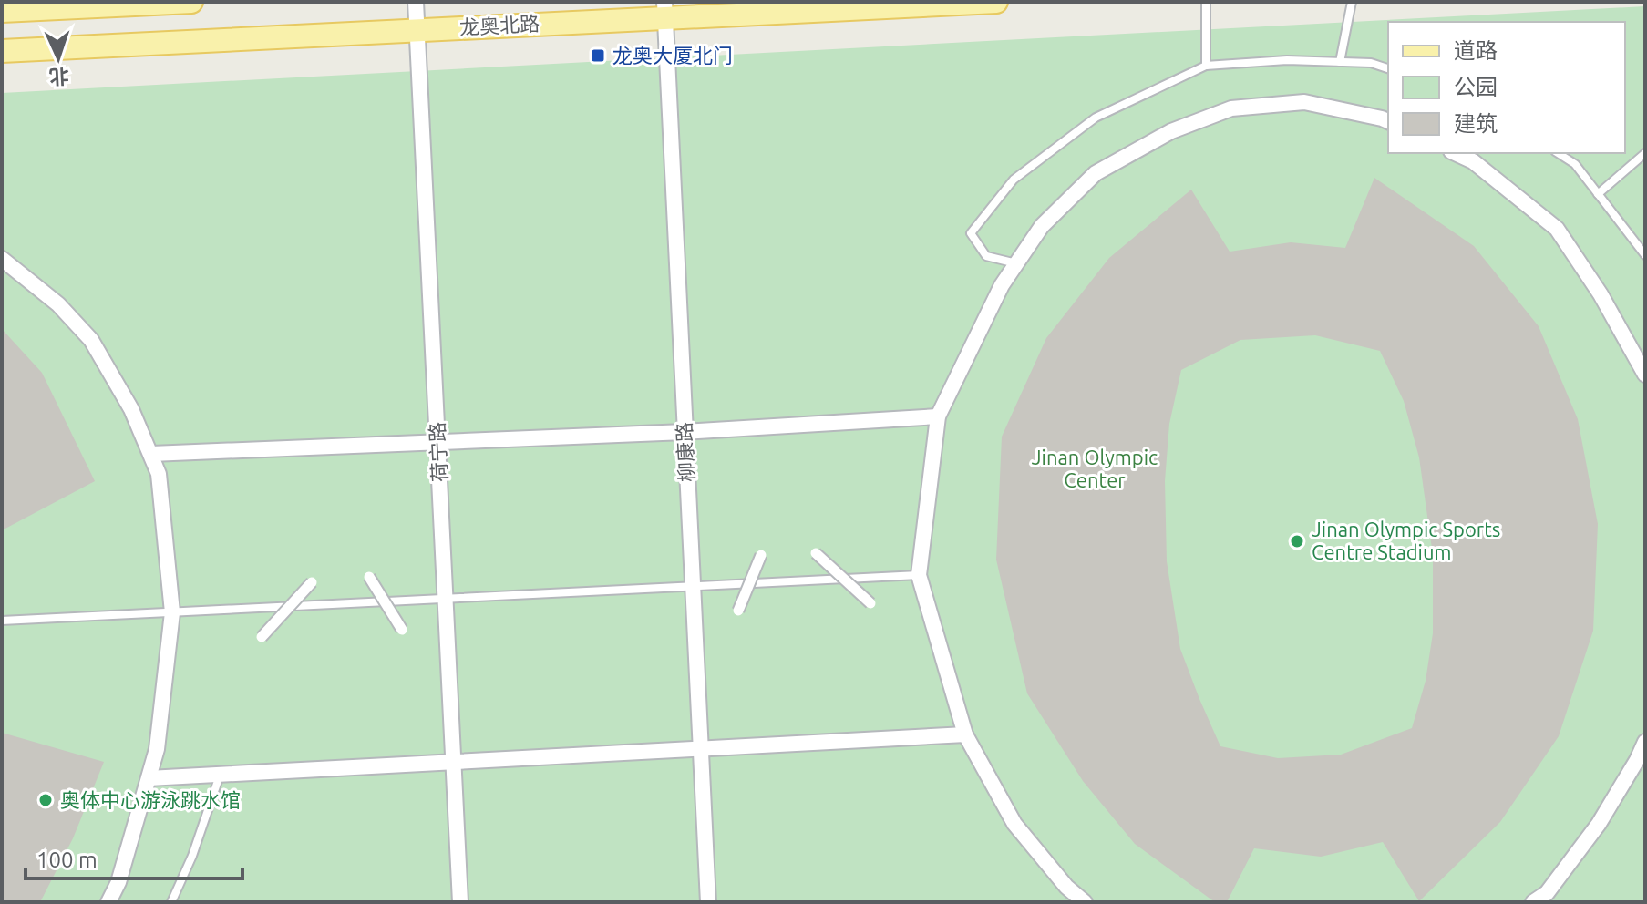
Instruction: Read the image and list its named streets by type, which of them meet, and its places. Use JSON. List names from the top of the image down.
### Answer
{
  "streets": {
    "main road": ["龙奥北路"],
    "street": ["荷宁路", "柳康路"]
  },
  "crossings": [
    ["龙奥北路", "荷宁路"],
    ["龙奥北路", "柳康路"]
  ],
  "parks": ["Jinan Olympic Center"],
  "places": {
    "transit": ["龙奥大厦北门"],
    "other": ["Jinan Olympic Sports Centre Stadium", "奥体中心游泳跳水馆"]
  },
  "legend": ["道路", "公园", "建筑"],
  "scale_bar": "100 m",
  "north": "bottom"
}
